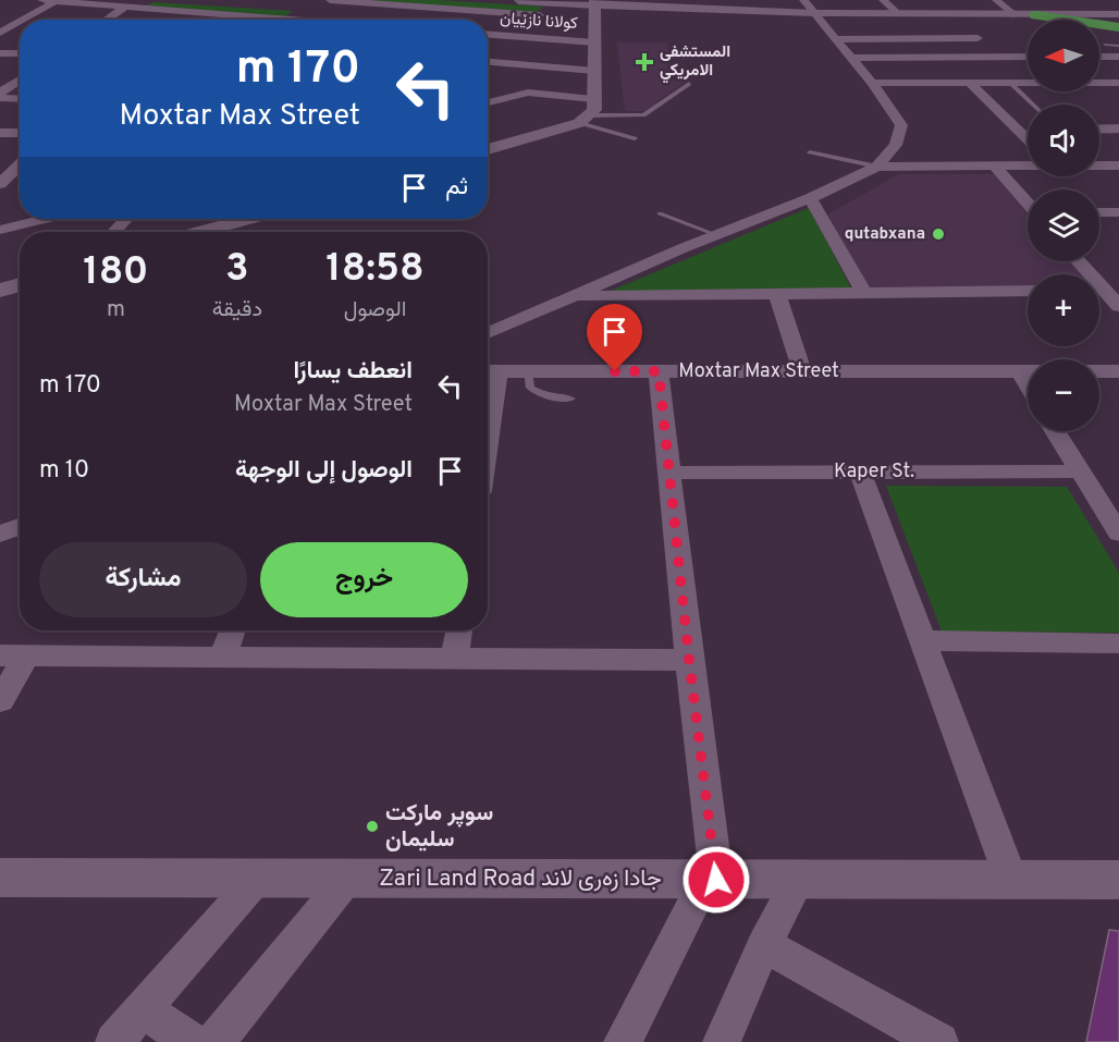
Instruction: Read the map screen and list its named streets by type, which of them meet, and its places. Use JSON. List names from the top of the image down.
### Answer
{
  "streets": {
    "street": [
      "کولانا نازێیان",
      "Moxtar Max Street",
      "Kaper St.",
      "Zari Land Road جادا زەری لاند"
    ]
  },
  "places": {
    "health": ["المستشفى الامريكي"],
    "other": ["qutabxana", "سوپر ماركت سليمان"]
  },
  "north": "left",
  "page": {
    "map_buttons": ["+", "−"],
    "turn": ["170 m", "Moxtar Max Street"],
    "then": "ثم",
    "eta": [
      "18:58",
      "الوصول",
      "3",
      "دقيقة",
      "180",
      "m"
    ],
    "list": [
      {
        "name": "انعطف يسارًا",
        "note": "Moxtar Max Street",
        "value": "170 m"
      },
      {
        "name": "الوصول إلى الوجهة",
        "value": "10 m"
      }
    ],
    "buttons": ["خروج", "مشاركة"]
  }
}
